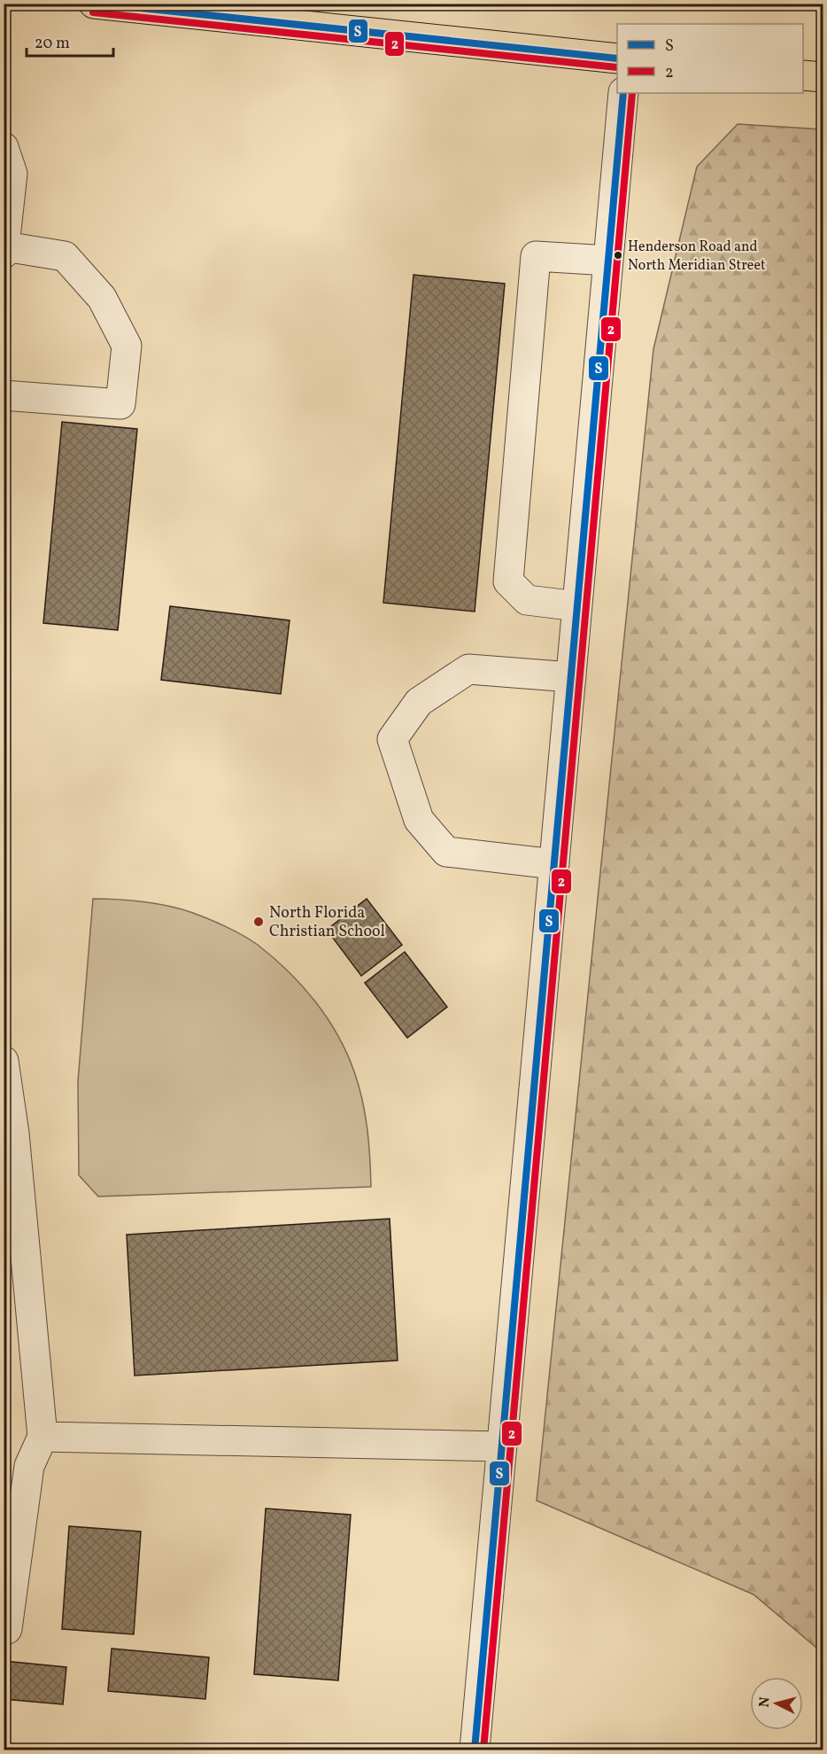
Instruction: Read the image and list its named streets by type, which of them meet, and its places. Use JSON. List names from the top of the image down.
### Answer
{
  "places": ["Henderson Road and North Meridian Street", "North Florida Christian School"],
  "lines": ["transit line S", "transit line 2"],
  "legend": ["S", "2"],
  "scale_bar": "20 m",
  "north": "left"
}
